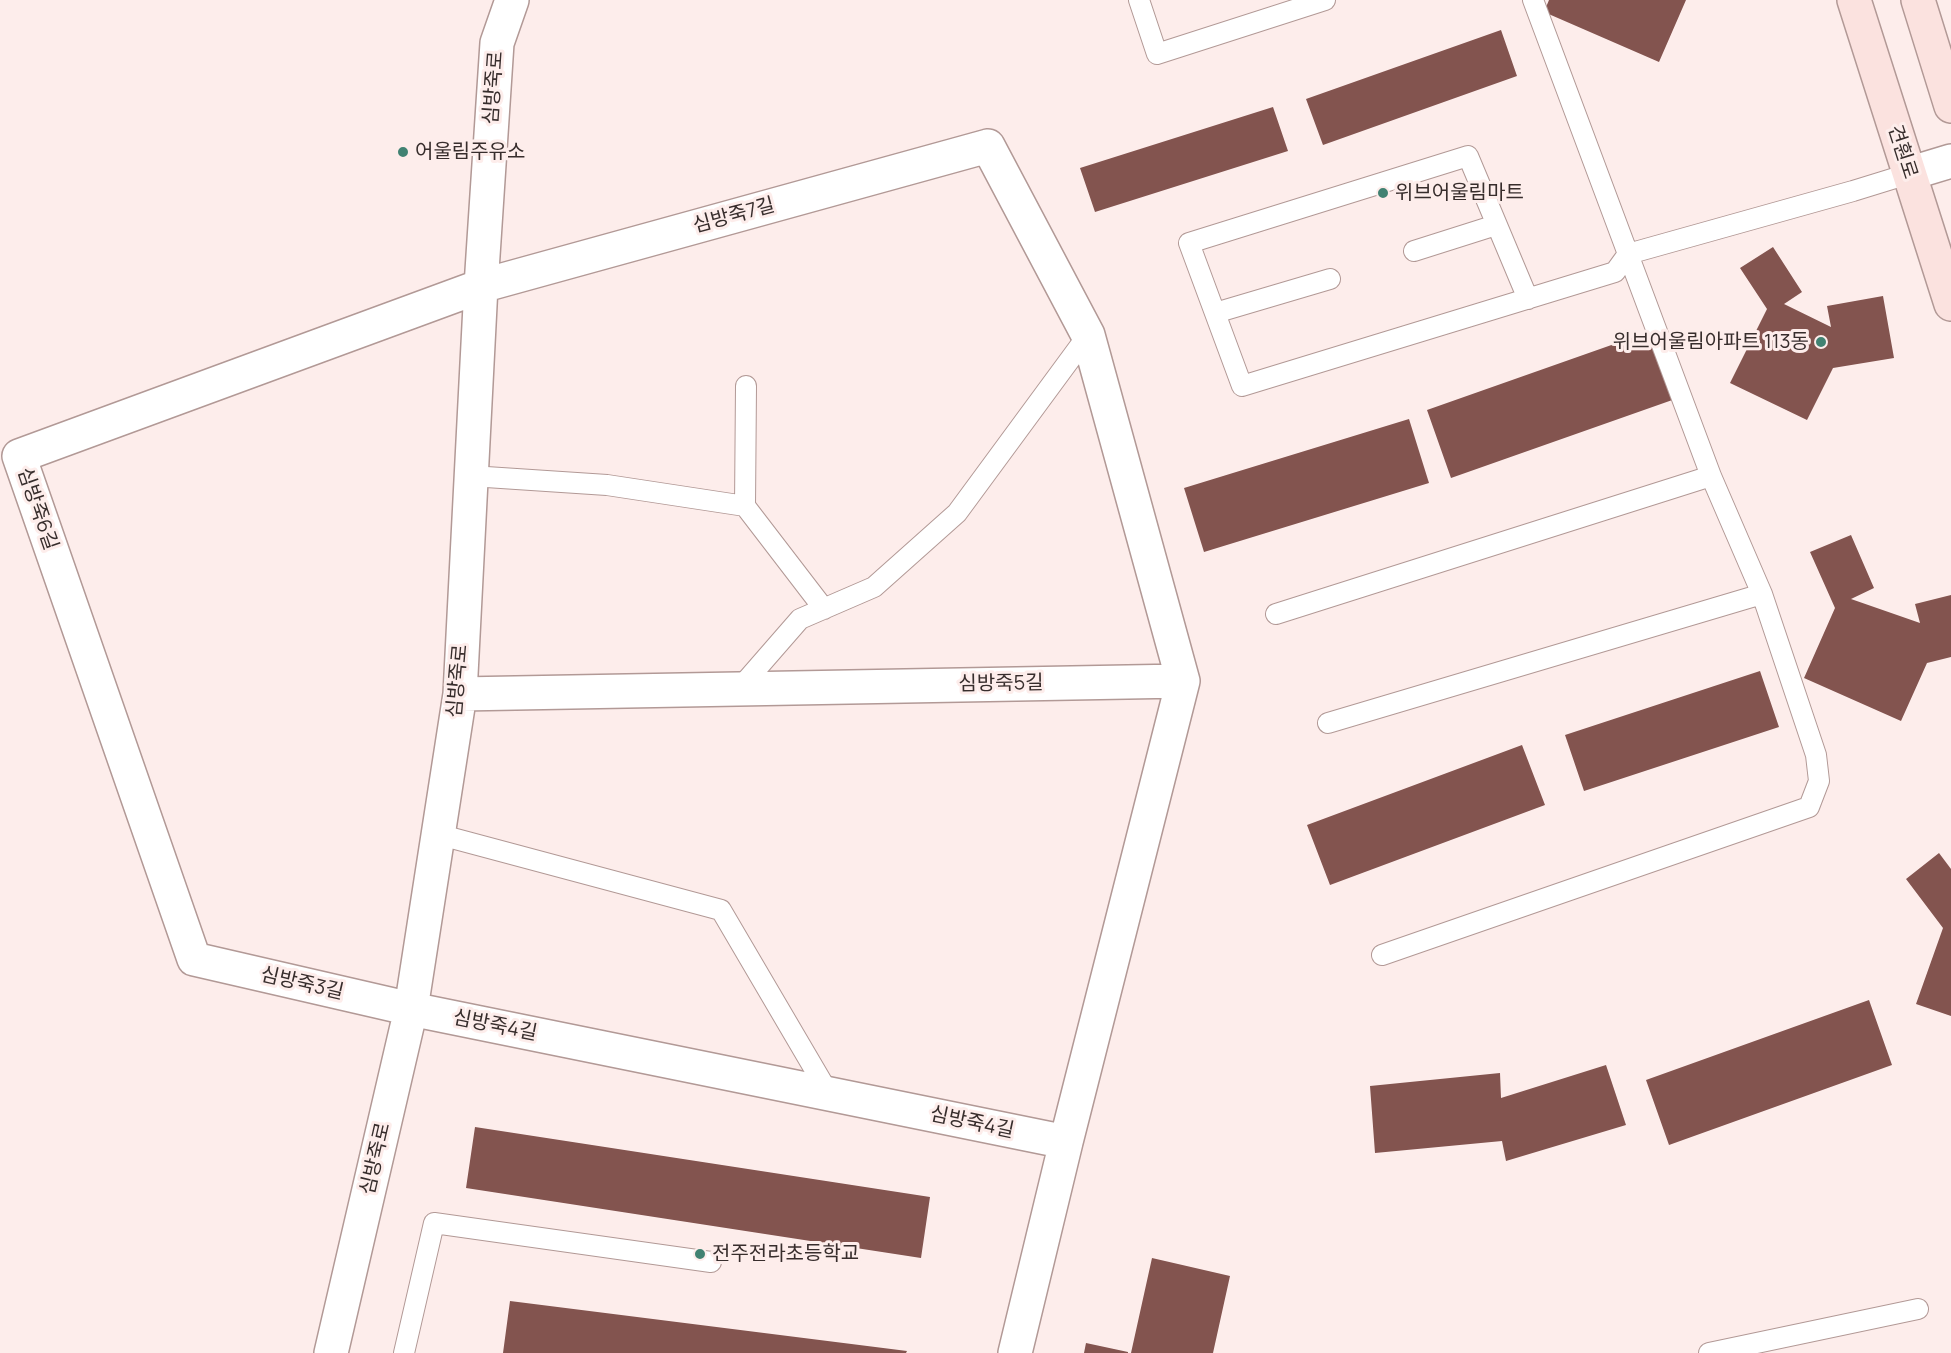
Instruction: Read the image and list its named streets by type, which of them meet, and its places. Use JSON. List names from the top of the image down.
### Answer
{
  "streets": {
    "street": [
      "심방죽로",
      "견훤로",
      "심방죽7길",
      "심방죽6길",
      "심방죽5길",
      "심방죽3길",
      "심방죽4길"
    ]
  },
  "crossings": [
    ["심방죽로", "심방죽7길"],
    ["심방죽로", "심방죽6길"],
    ["심방죽로", "심방죽5길"],
    ["심방죽로", "심방죽3길"],
    ["심방죽로", "심방죽4길"],
    ["심방죽7길", "심방죽6길"],
    ["심방죽6길", "심방죽3길"],
    ["심방죽3길", "심방죽4길"]
  ],
  "places": [
    "어울림주유소",
    "위브어울림마트",
    "위브어울림아파트 113동",
    "전주전라초등학교"
  ]
}
